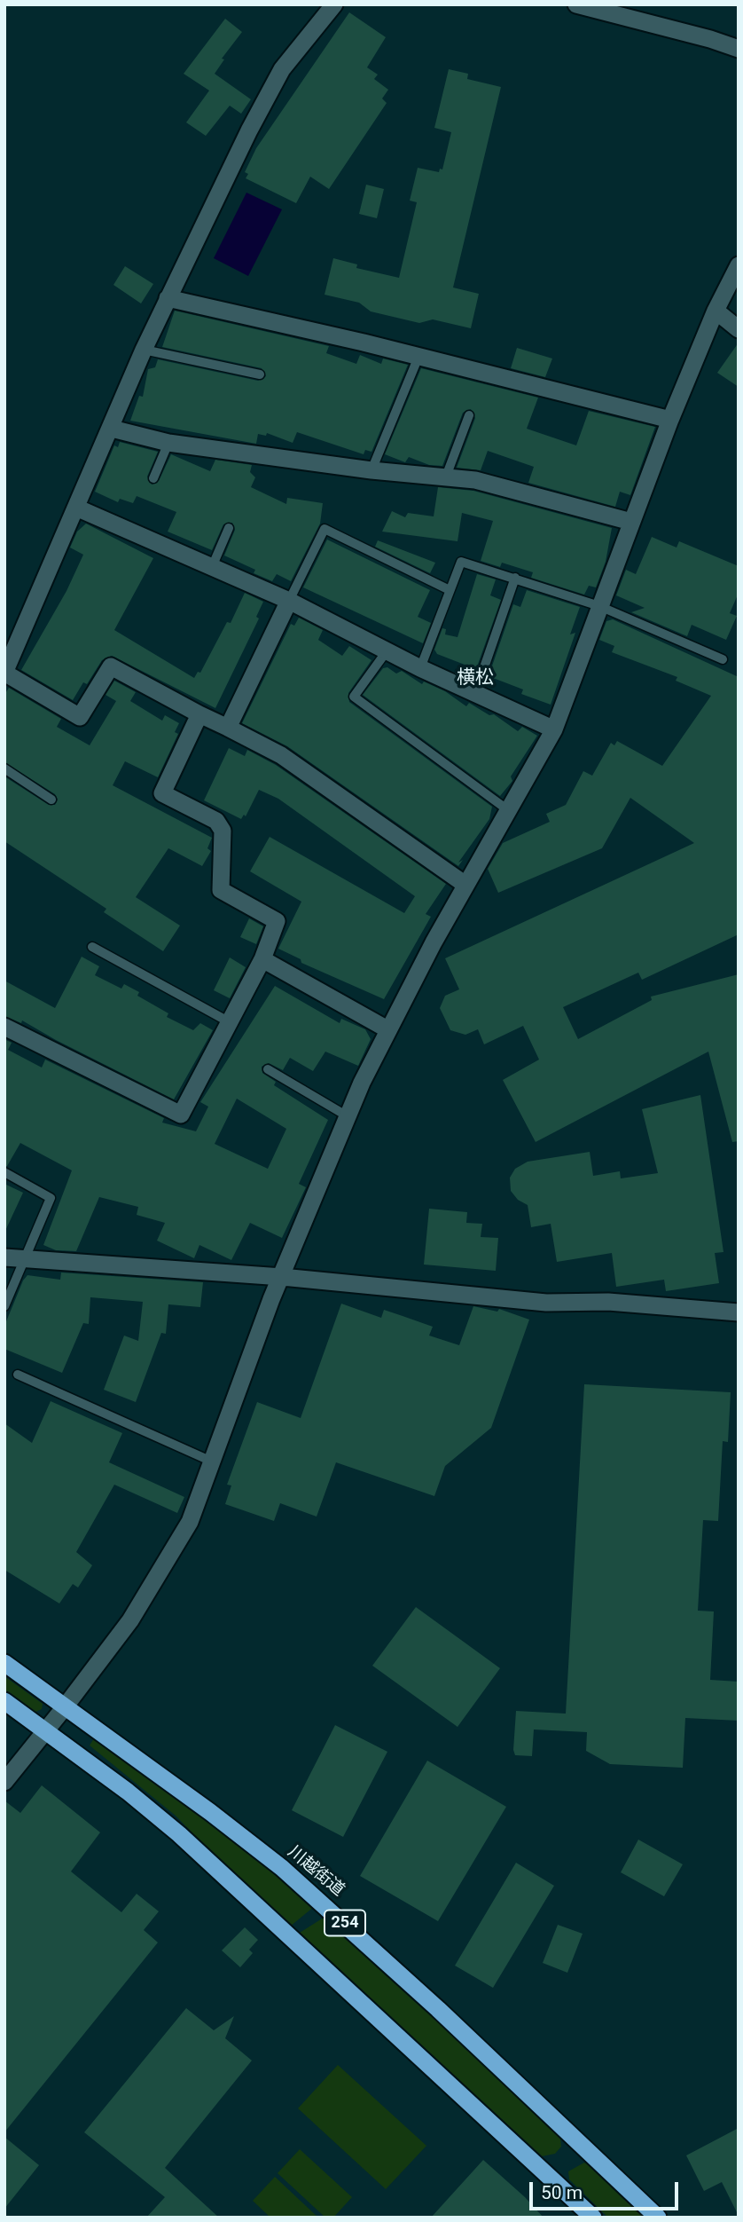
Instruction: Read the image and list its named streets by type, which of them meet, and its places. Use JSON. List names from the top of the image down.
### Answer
{
  "streets": {
    "highway": ["川越街道", "254"]
  },
  "districts": ["横松"],
  "scale_bar": "50 m"
}
